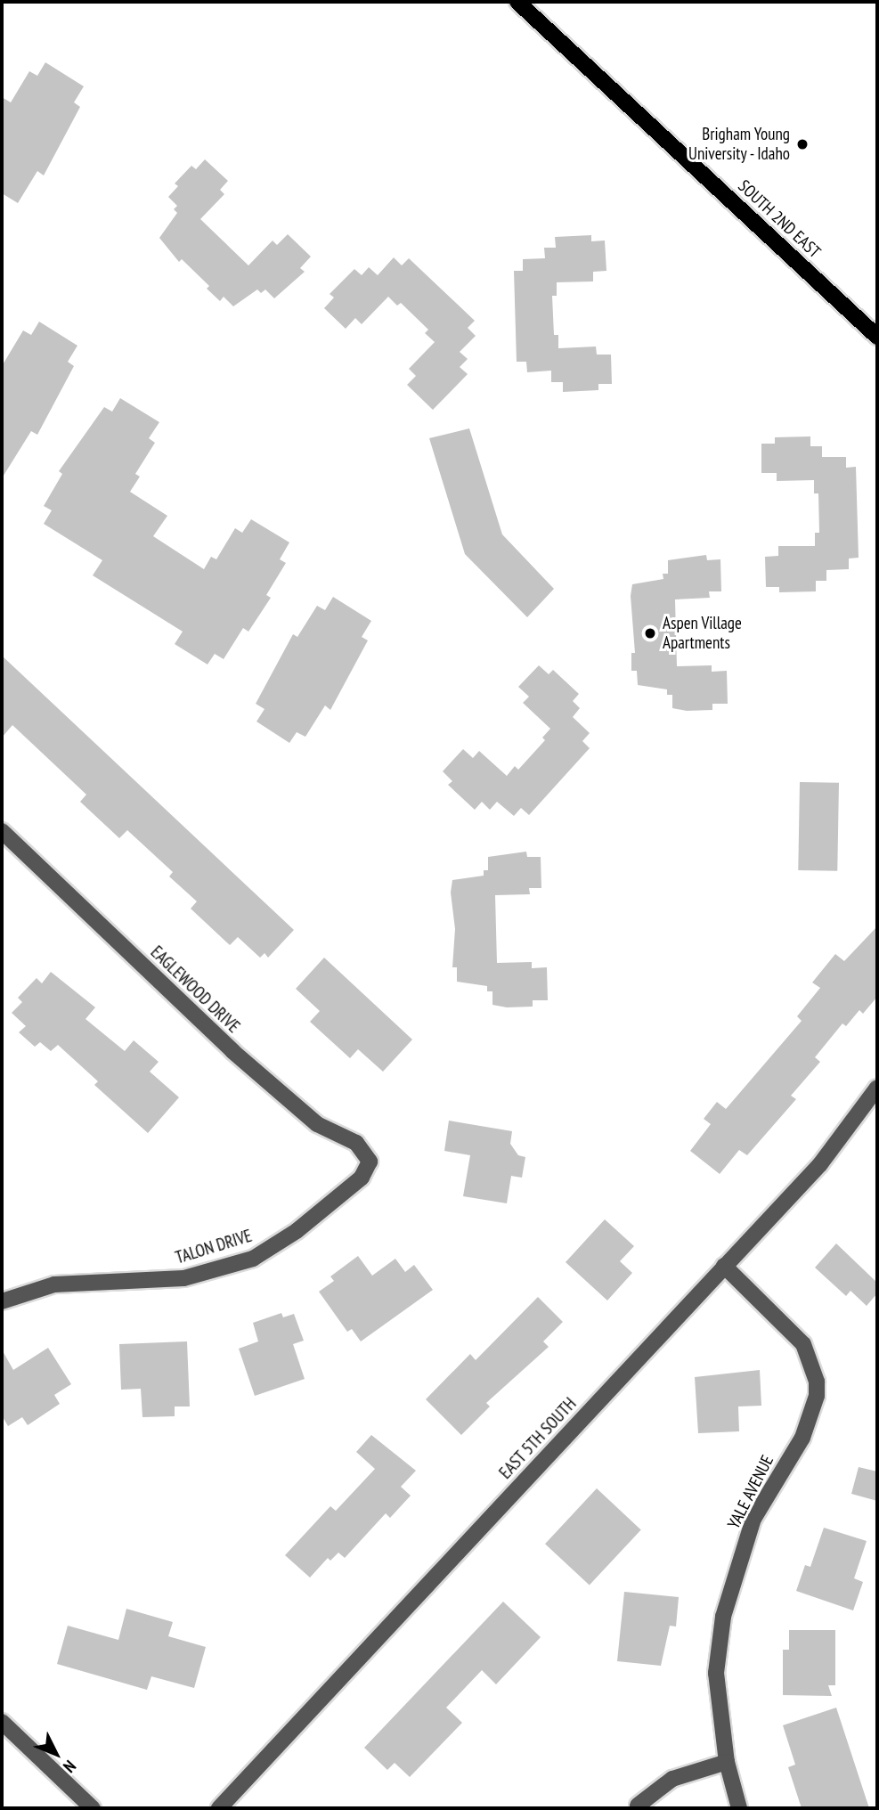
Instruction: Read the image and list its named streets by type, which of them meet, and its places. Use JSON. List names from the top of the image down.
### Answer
{
  "streets": {
    "main road": ["SOUTH 2ND EAST"],
    "street": [
      "EAGLEWOOD DRIVE",
      "TALON DRIVE",
      "EAST 5TH SOUTH",
      "YALE AVENUE"
    ]
  },
  "crossings": [
    ["EAGLEWOOD DRIVE", "TALON DRIVE"],
    ["EAST 5TH SOUTH", "YALE AVENUE"]
  ],
  "places": ["Brigham Young University - Idaho", "Aspen Village Apartments"],
  "north": "bottom right"
}
